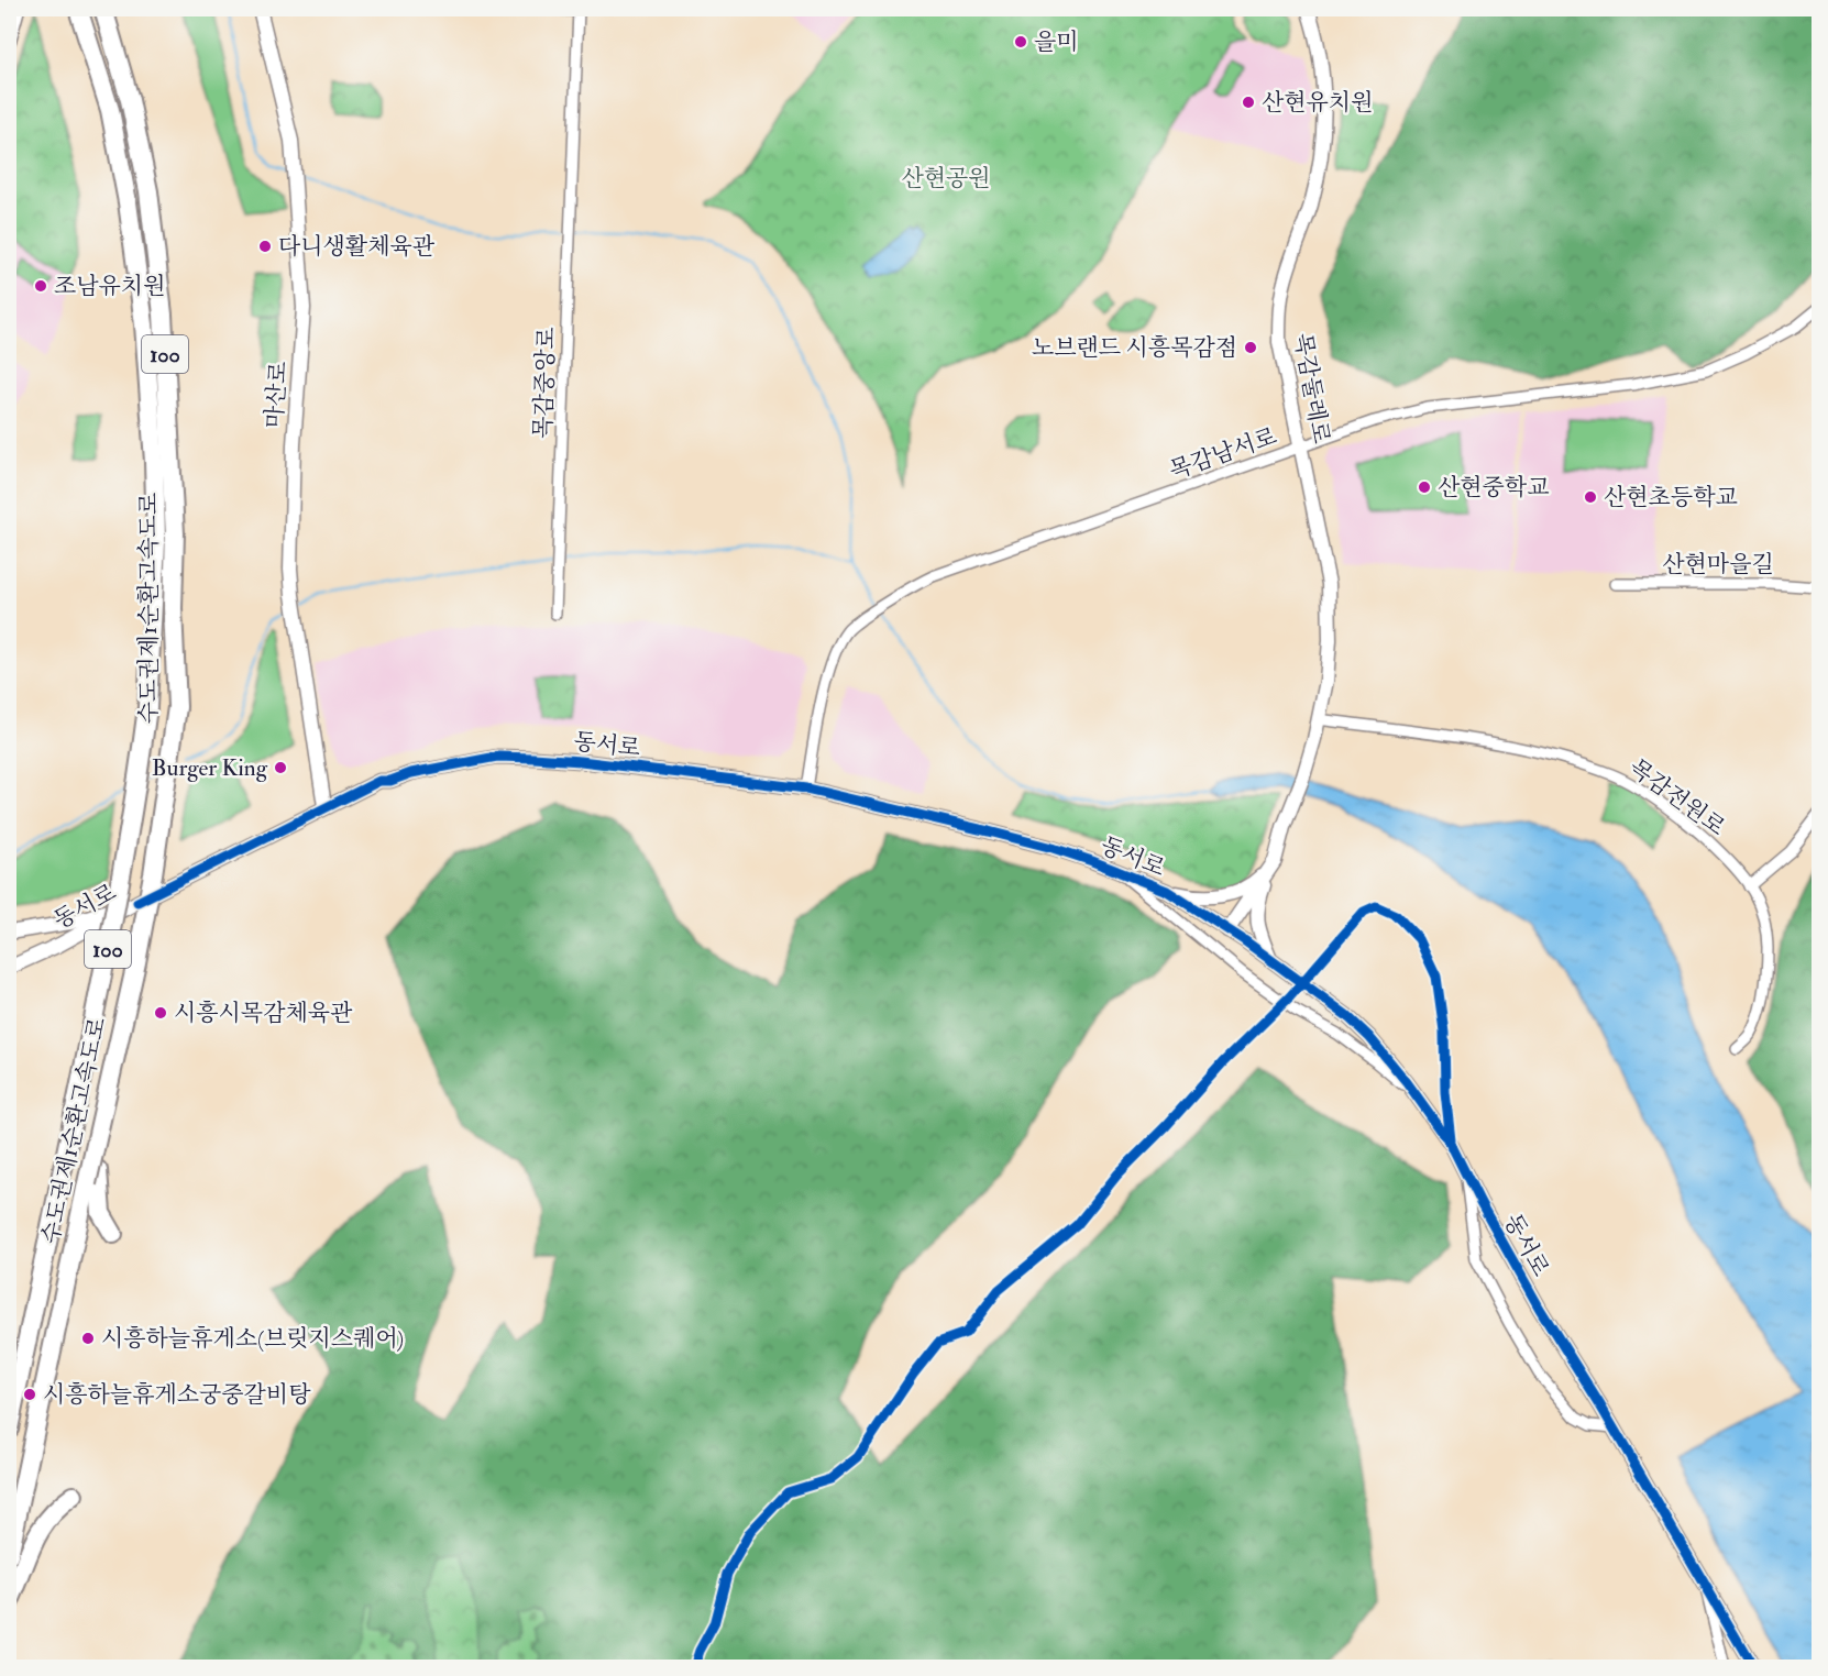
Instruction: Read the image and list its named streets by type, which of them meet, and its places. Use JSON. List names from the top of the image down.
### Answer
{
  "streets": {
    "highway": ["100", "수도권제1순환고속도로"],
    "main road": ["목감둘레로", "마산로", "동서로"],
    "street": [
      "목감중앙로",
      "목감남서로",
      "산현마을길",
      "목감전원로"
    ]
  },
  "crossings": [
    ["목감둘레로", "목감남서로"],
    ["목감둘레로", "목감전원로"],
    ["마산로", "동서로"],
    ["목감남서로", "동서로"]
  ],
  "parks": ["산현공원"],
  "places": [
    "을미",
    "산현유치원",
    "다니생활체육관",
    "조남유치원",
    "노브랜드 시흥목감점",
    "산현중학교",
    "산현초등학교",
    "Burger King",
    "시흥시목감체육관",
    "시흥하늘휴게소(브릿지스퀘어)",
    "시흥하늘휴게소궁중갈비탕"
  ]
}
